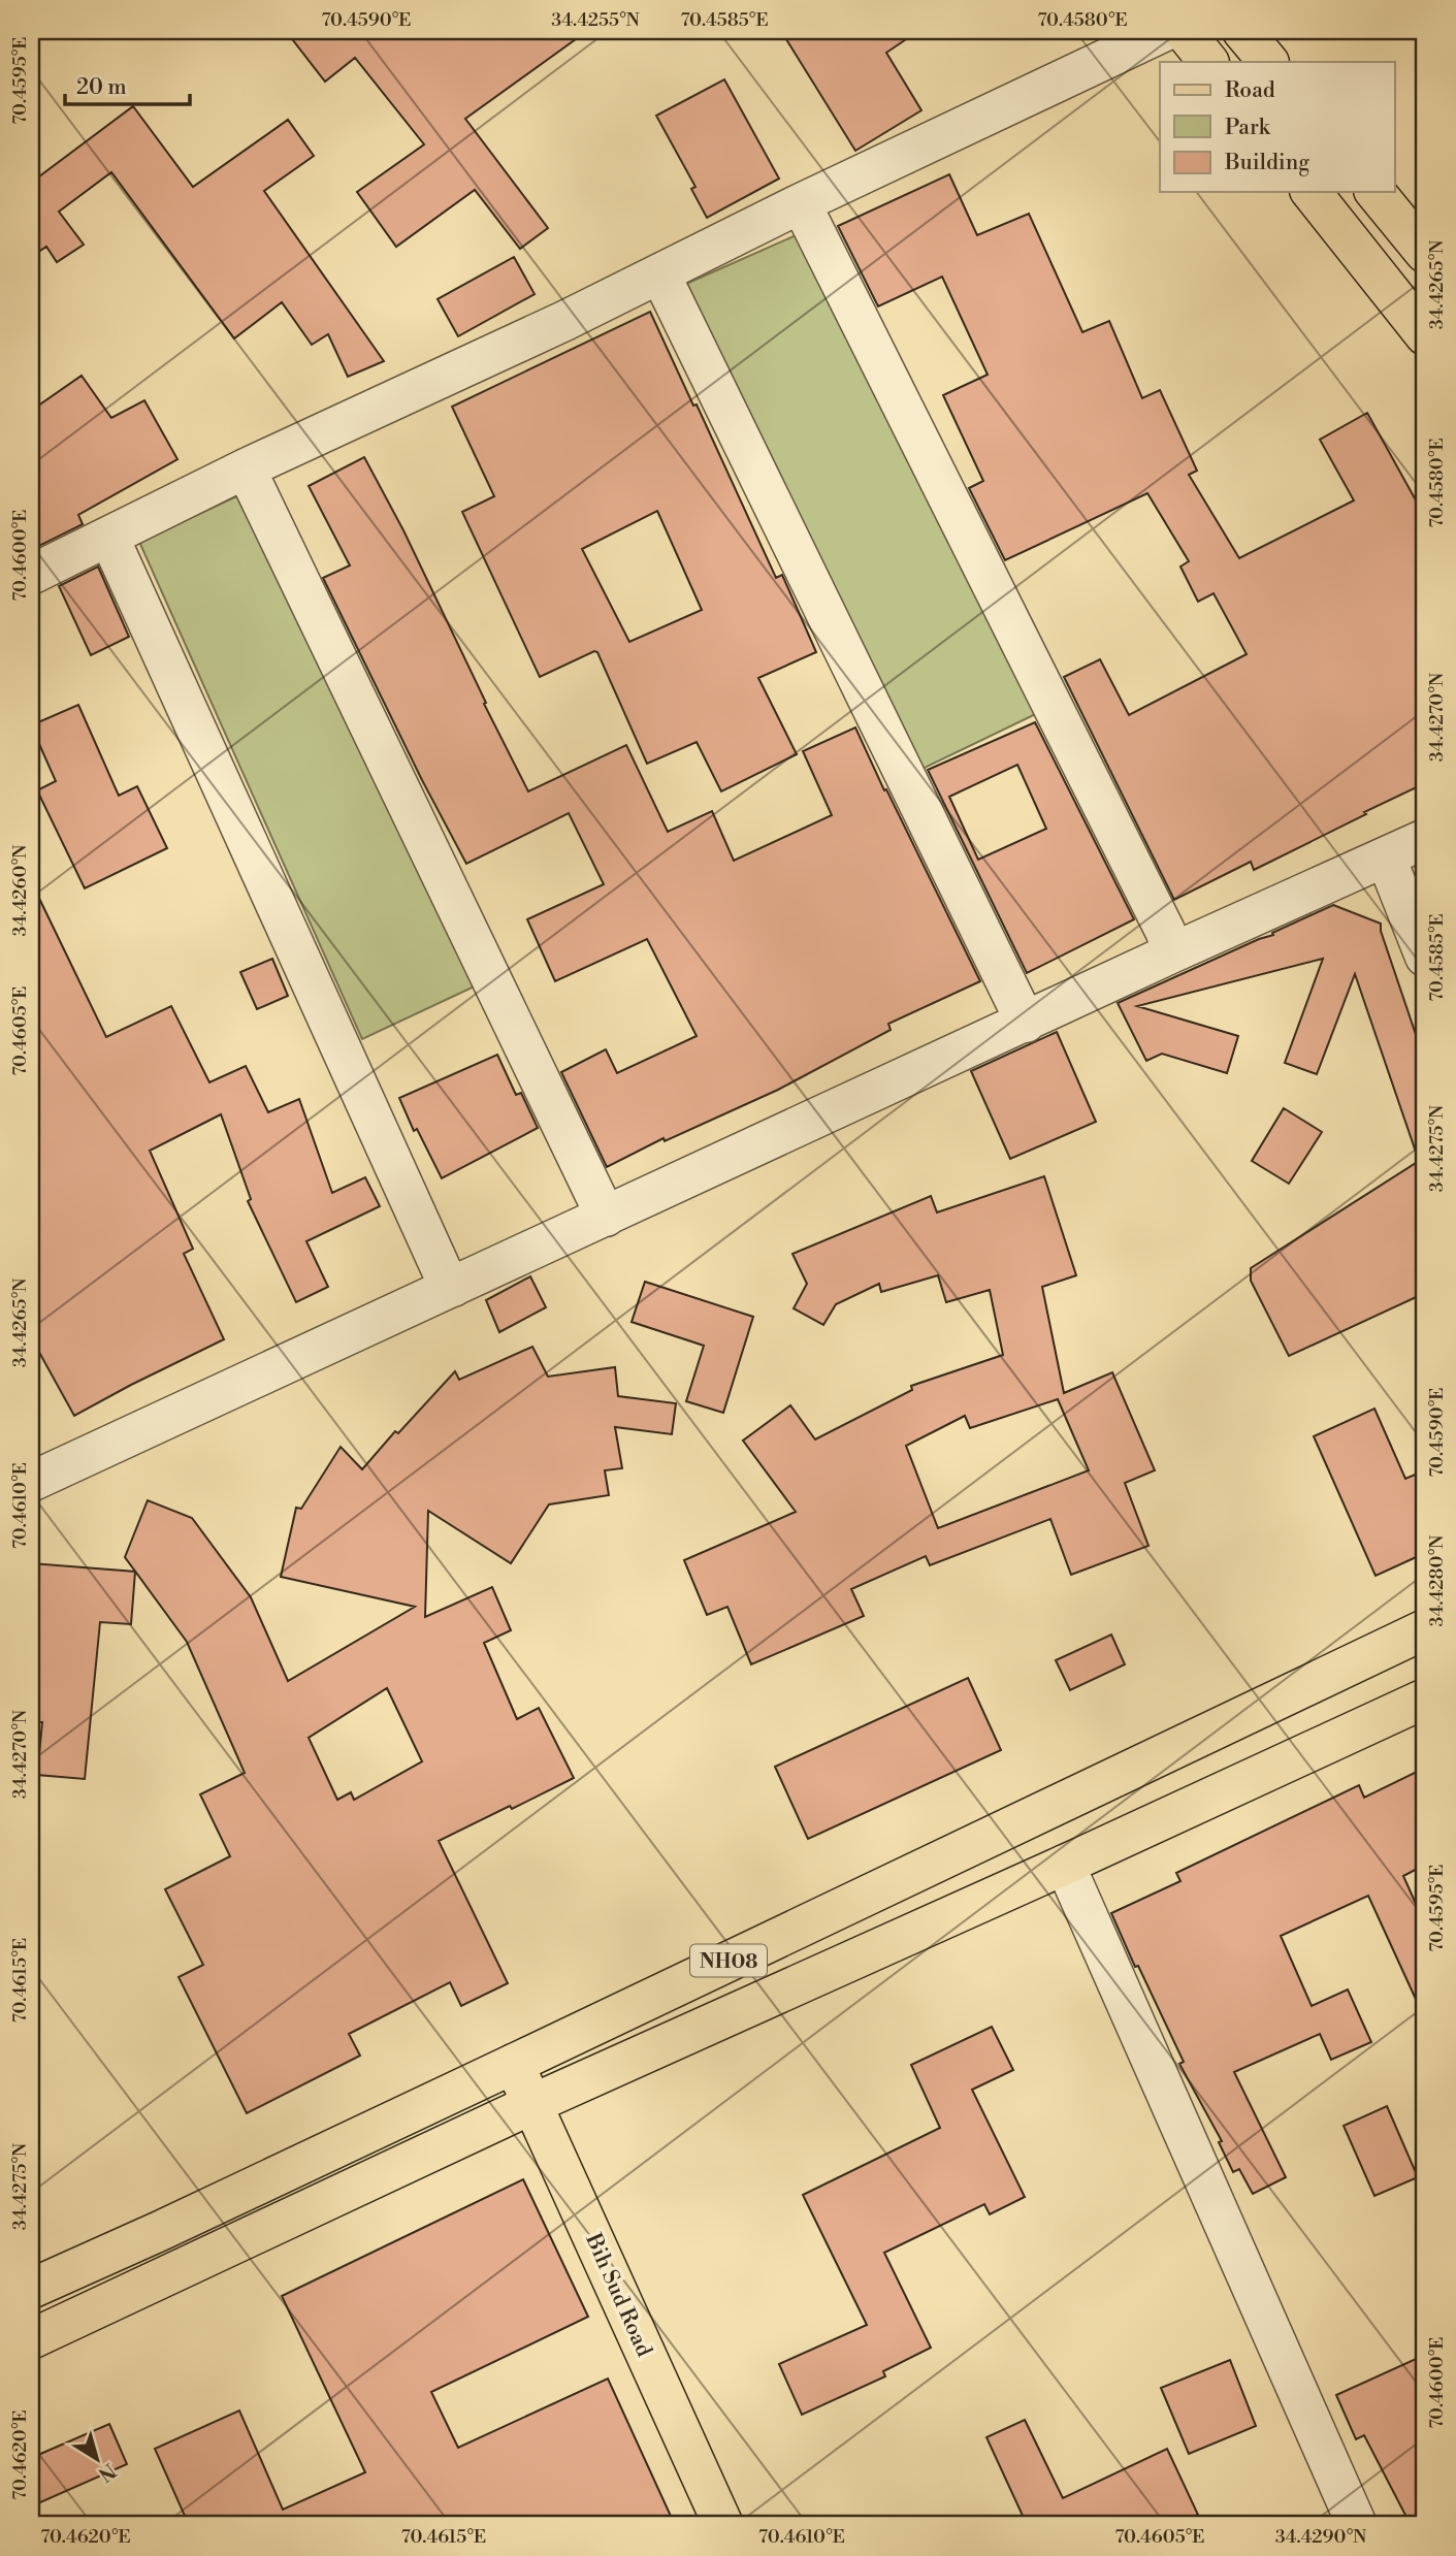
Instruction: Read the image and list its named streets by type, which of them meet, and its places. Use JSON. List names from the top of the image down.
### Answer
{
  "streets": {
    "main road": ["NH08", "Bih Sud Road"]
  },
  "crossings": [
    ["NH08", "Bih Sud Road"]
  ],
  "legend": ["Road", "Park", "Building"],
  "scale_bar": "20 m",
  "north": "bottom right",
  "coordinates": [
    "70.4590°E",
    "34.4255°N",
    "70.4585°E",
    "70.4580°E",
    "70.4595°E",
    "34.4265°N",
    "70.4600°E",
    "34.4270°N",
    "34.4260°N",
    "70.4605°E",
    "34.4275°N",
    "70.4610°E",
    "34.4280°N",
    "70.4615°E",
    "70.4620°E",
    "34.4290°N"
  ]
}
